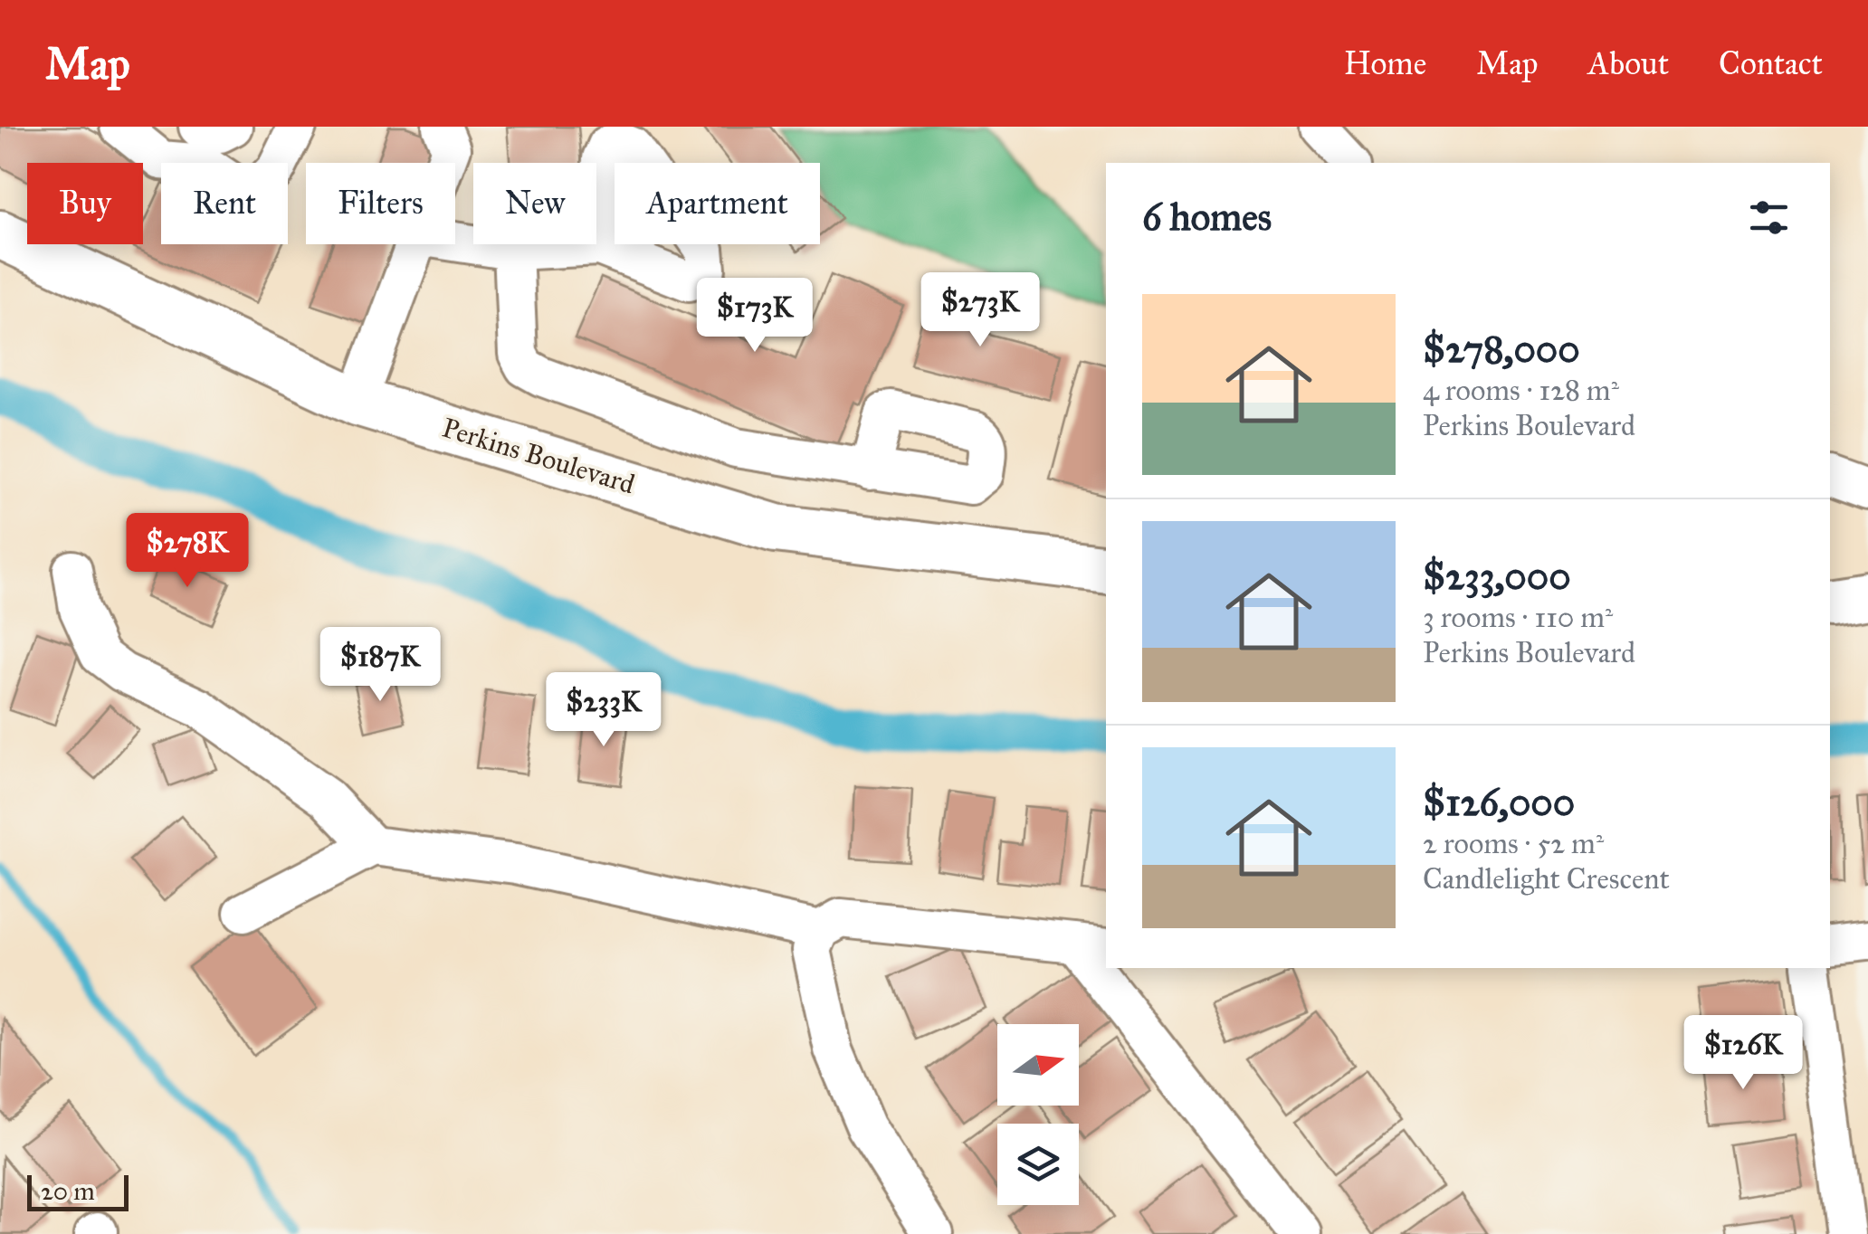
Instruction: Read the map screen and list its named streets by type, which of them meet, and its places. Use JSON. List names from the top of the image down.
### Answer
{
  "streets": {
    "street": ["Perkins Boulevard"]
  },
  "scale_bar": "20 m",
  "north": "right",
  "page": {
    "header": "Map",
    "nav": [
      "Home",
      "Map",
      "About",
      "Contact"
    ],
    "chip": [
      "Buy",
      "Rent",
      "Filters",
      "New",
      "Apartment"
    ],
    "heading": "6 homes",
    "list": [
      {
        "name": "$278,000",
        "note": "4 rooms · 128 m² · Perkins Boulevard"
      },
      {
        "name": "$233,000",
        "note": "3 rooms · 110 m² · Perkins Boulevard"
      },
      {
        "name": "$126,000",
        "note": "2 rooms · 52 m² · Candlelight Crescent"
      }
    ],
    "price": [
      "$273K",
      "$173K",
      "$278K",
      "$187K",
      "$233K",
      "$126K"
    ],
    "scale": "20 m"
  }
}
